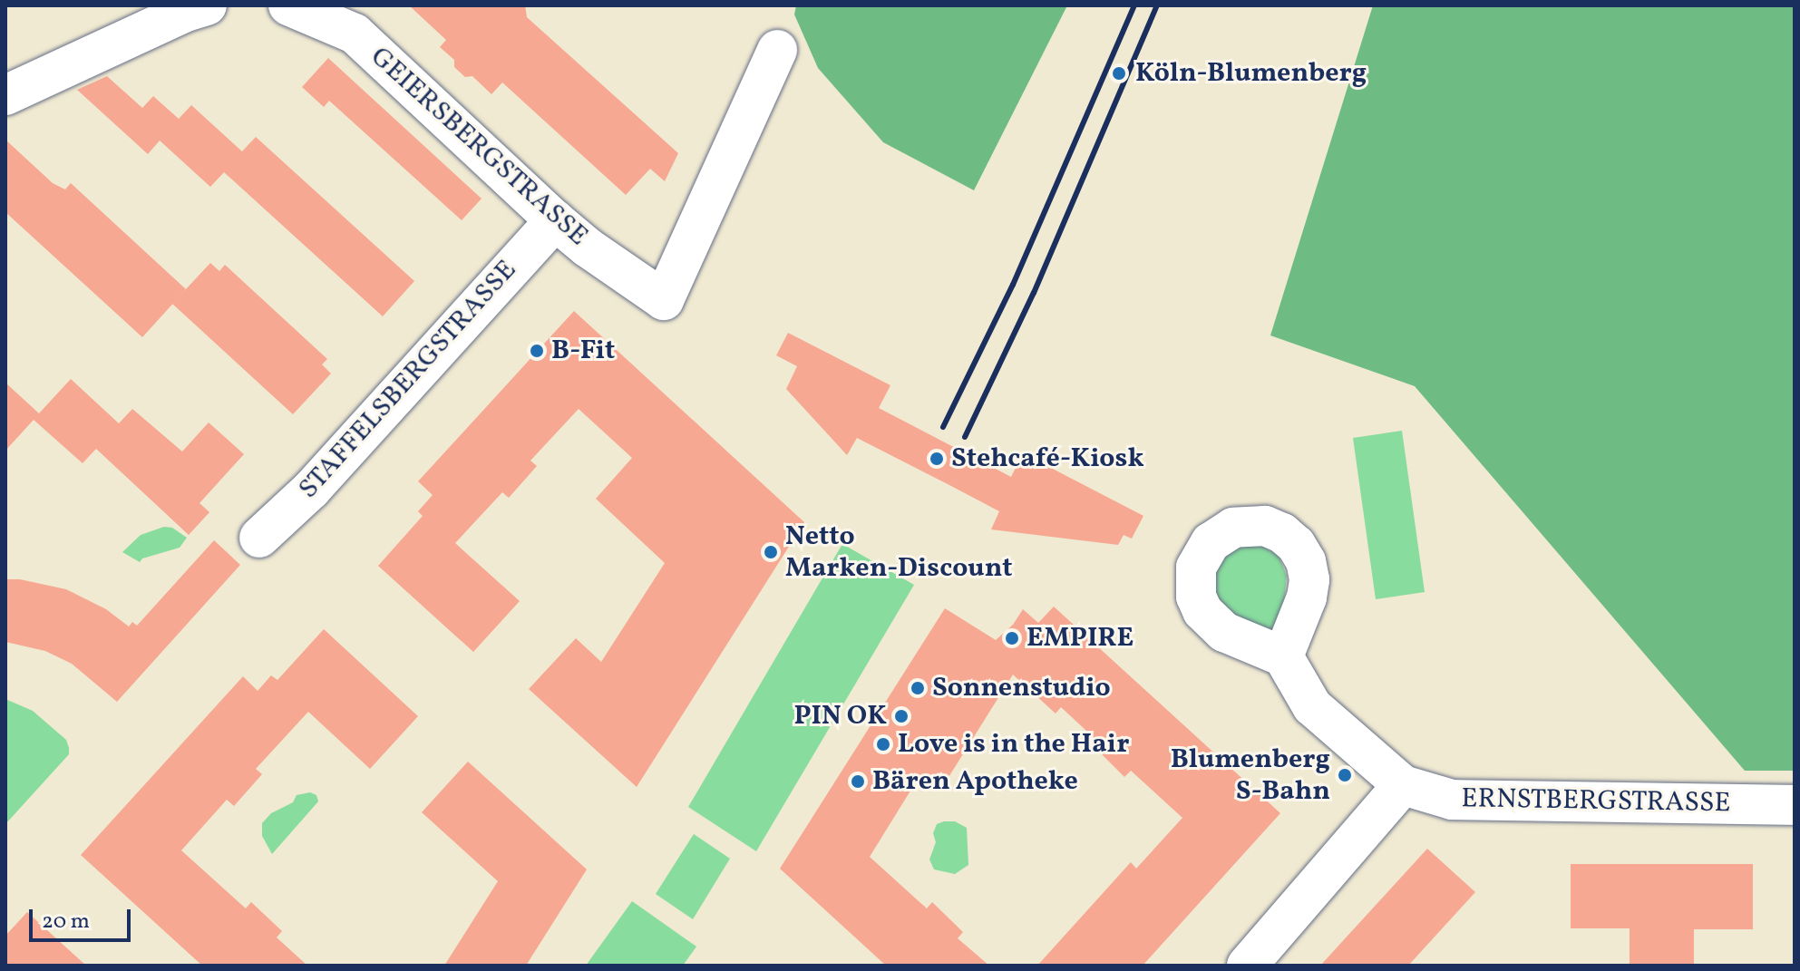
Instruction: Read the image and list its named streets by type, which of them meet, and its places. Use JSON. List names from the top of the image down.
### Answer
{
  "streets": {
    "street": ["GEIERSBERGSTRASSE", "STAFFELSBERGSTRASSE", "ERNSTBERGSTRASSE"]
  },
  "crossings": [
    ["GEIERSBERGSTRASSE", "STAFFELSBERGSTRASSE"]
  ],
  "places": [
    "Köln-Blumenberg",
    "B-Fit",
    "Stehcafé-Kiosk",
    "Netto Marken-Discount",
    "EMPIRE",
    "Sonnenstudio",
    "PIN OK",
    "Love is in the Hair",
    "Blumenberg S-Bahn",
    "Bären Apotheke"
  ],
  "scale_bar": "20 m"
}
